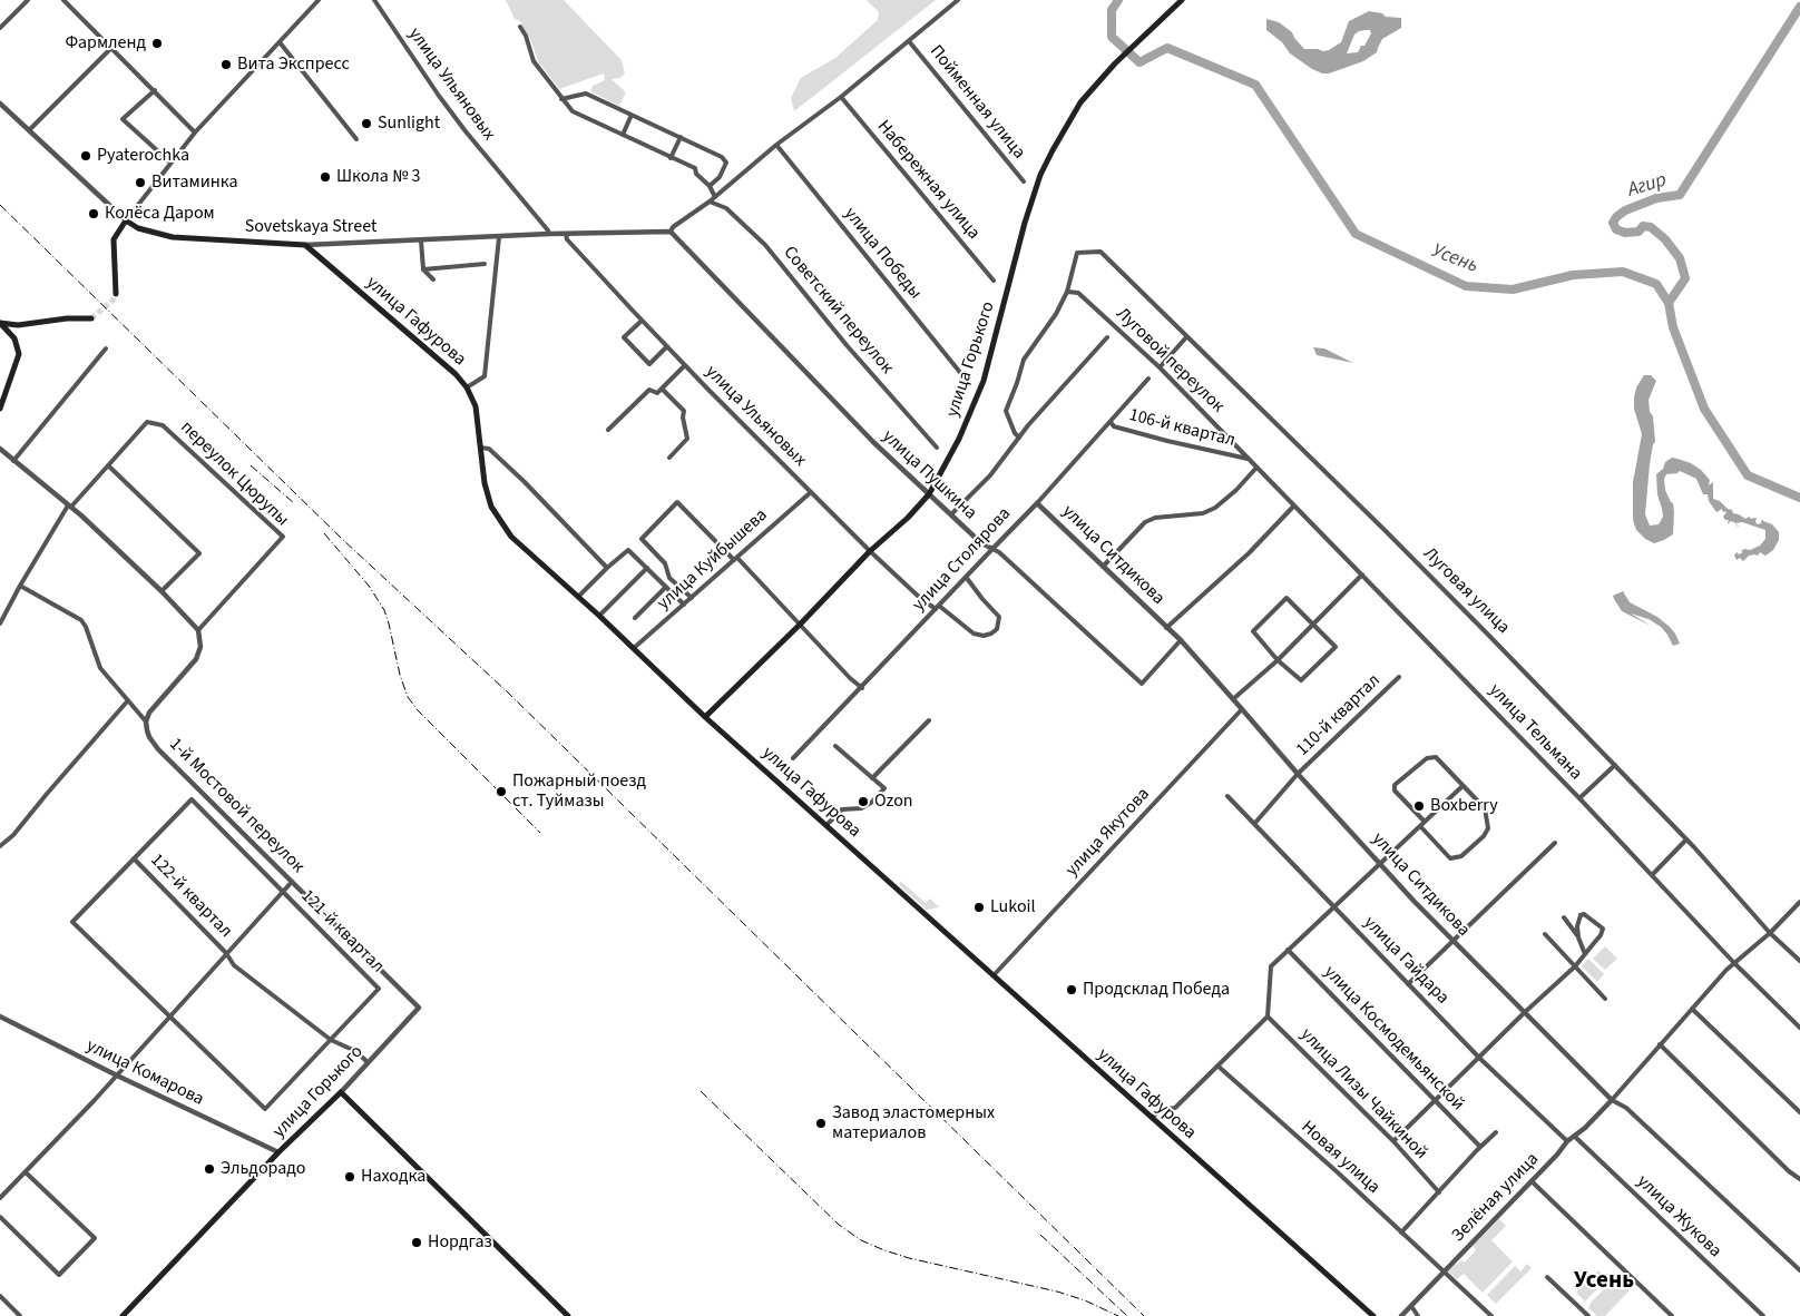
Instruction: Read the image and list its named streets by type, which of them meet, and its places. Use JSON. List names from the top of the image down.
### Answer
{
  "streets": {
    "main road": ["Sovetskaya Street", "улица Гафурова", "улица Горького"],
    "street": [
      "улица Ульяновых",
      "Пойменная улица",
      "Набережная улица",
      "улица Победы",
      "Советский переулок",
      "Луговой переулок",
      "106-й квартал",
      "переулок Цюрупы",
      "улица Пушкина",
      "улица Ситдикова",
      "улица Куйбышева",
      "улица Столярова",
      "Луговая улица",
      "110-й квартал",
      "улица Тельмана",
      "1-й Мостовой переулок",
      "улица Якутова",
      "122-й квартал",
      "121-й квартал",
      "улица Гайдара",
      "улица Космодемьянской",
      "улица Комарова",
      "улица Лизы Чайкиной",
      "Новая улица",
      "Зелёная улица",
      "улица Жукова"
    ]
  },
  "crossings": [
    ["улица Ульяновых", "Sovetskaya Street"],
    ["улица Ульяновых", "улица Горького"],
    ["улица Ульяновых", "улица Куйбышева"],
    ["улица Ульяновых", "улица Столярова"],
    ["Sovetskaya Street", "улица Гафурова"],
    ["Sovetskaya Street", "улица Пушкина"],
    ["улица Гафурова", "улица Горького"],
    ["улица Гафурова", "улица Куйбышева"],
    ["улица Гафурова", "улица Якутова"],
    ["улица Горького", "улица Пушкина"],
    ["улица Горького", "1-й Мостовой переулок"],
    ["улица Горького", "улица Комарова"],
    ["Луговой переулок", "106-й квартал"],
    ["Луговой переулок", "Луговая улица"],
    ["Луговой переулок", "улица Тельмана"],
    ["106-й квартал", "улица Столярова"],
    ["106-й квартал", "улица Тельмана"],
    ["улица Пушкина", "улица Ситдикова"],
    ["улица Пушкина", "улица Столярова"],
    ["улица Ситдикова", "улица Столярова"],
    ["улица Ситдикова", "110-й квартал"],
    ["улица Ситдикова", "улица Якутова"],
    ["улица Ситдикова", "Зелёная улица"],
    ["110-й квартал", "улица Гайдара"],
    ["122-й квартал", "121-й квартал"],
    ["улица Гайдара", "Зелёная улица"],
    ["Новая улица", "Зелёная улица"],
    ["Зелёная улица", "улица Жукова"]
  ],
  "districts": ["Усень"],
  "water": ["Агир", "Усень"],
  "places": [
    "Фармленд",
    "Вита Экспресс",
    "Sunlight",
    "Pyaterochka",
    "Школа № 3",
    "Витаминка",
    "Колёса Даром",
    "Пожарный поезд ст. Туймазы",
    "Ozon",
    "Boxberry",
    "Lukoil",
    "Продсклад Победа",
    "Завод эластомерных материалов",
    "Эльдорадо",
    "Находка",
    "Нордгаз"
  ]
}
